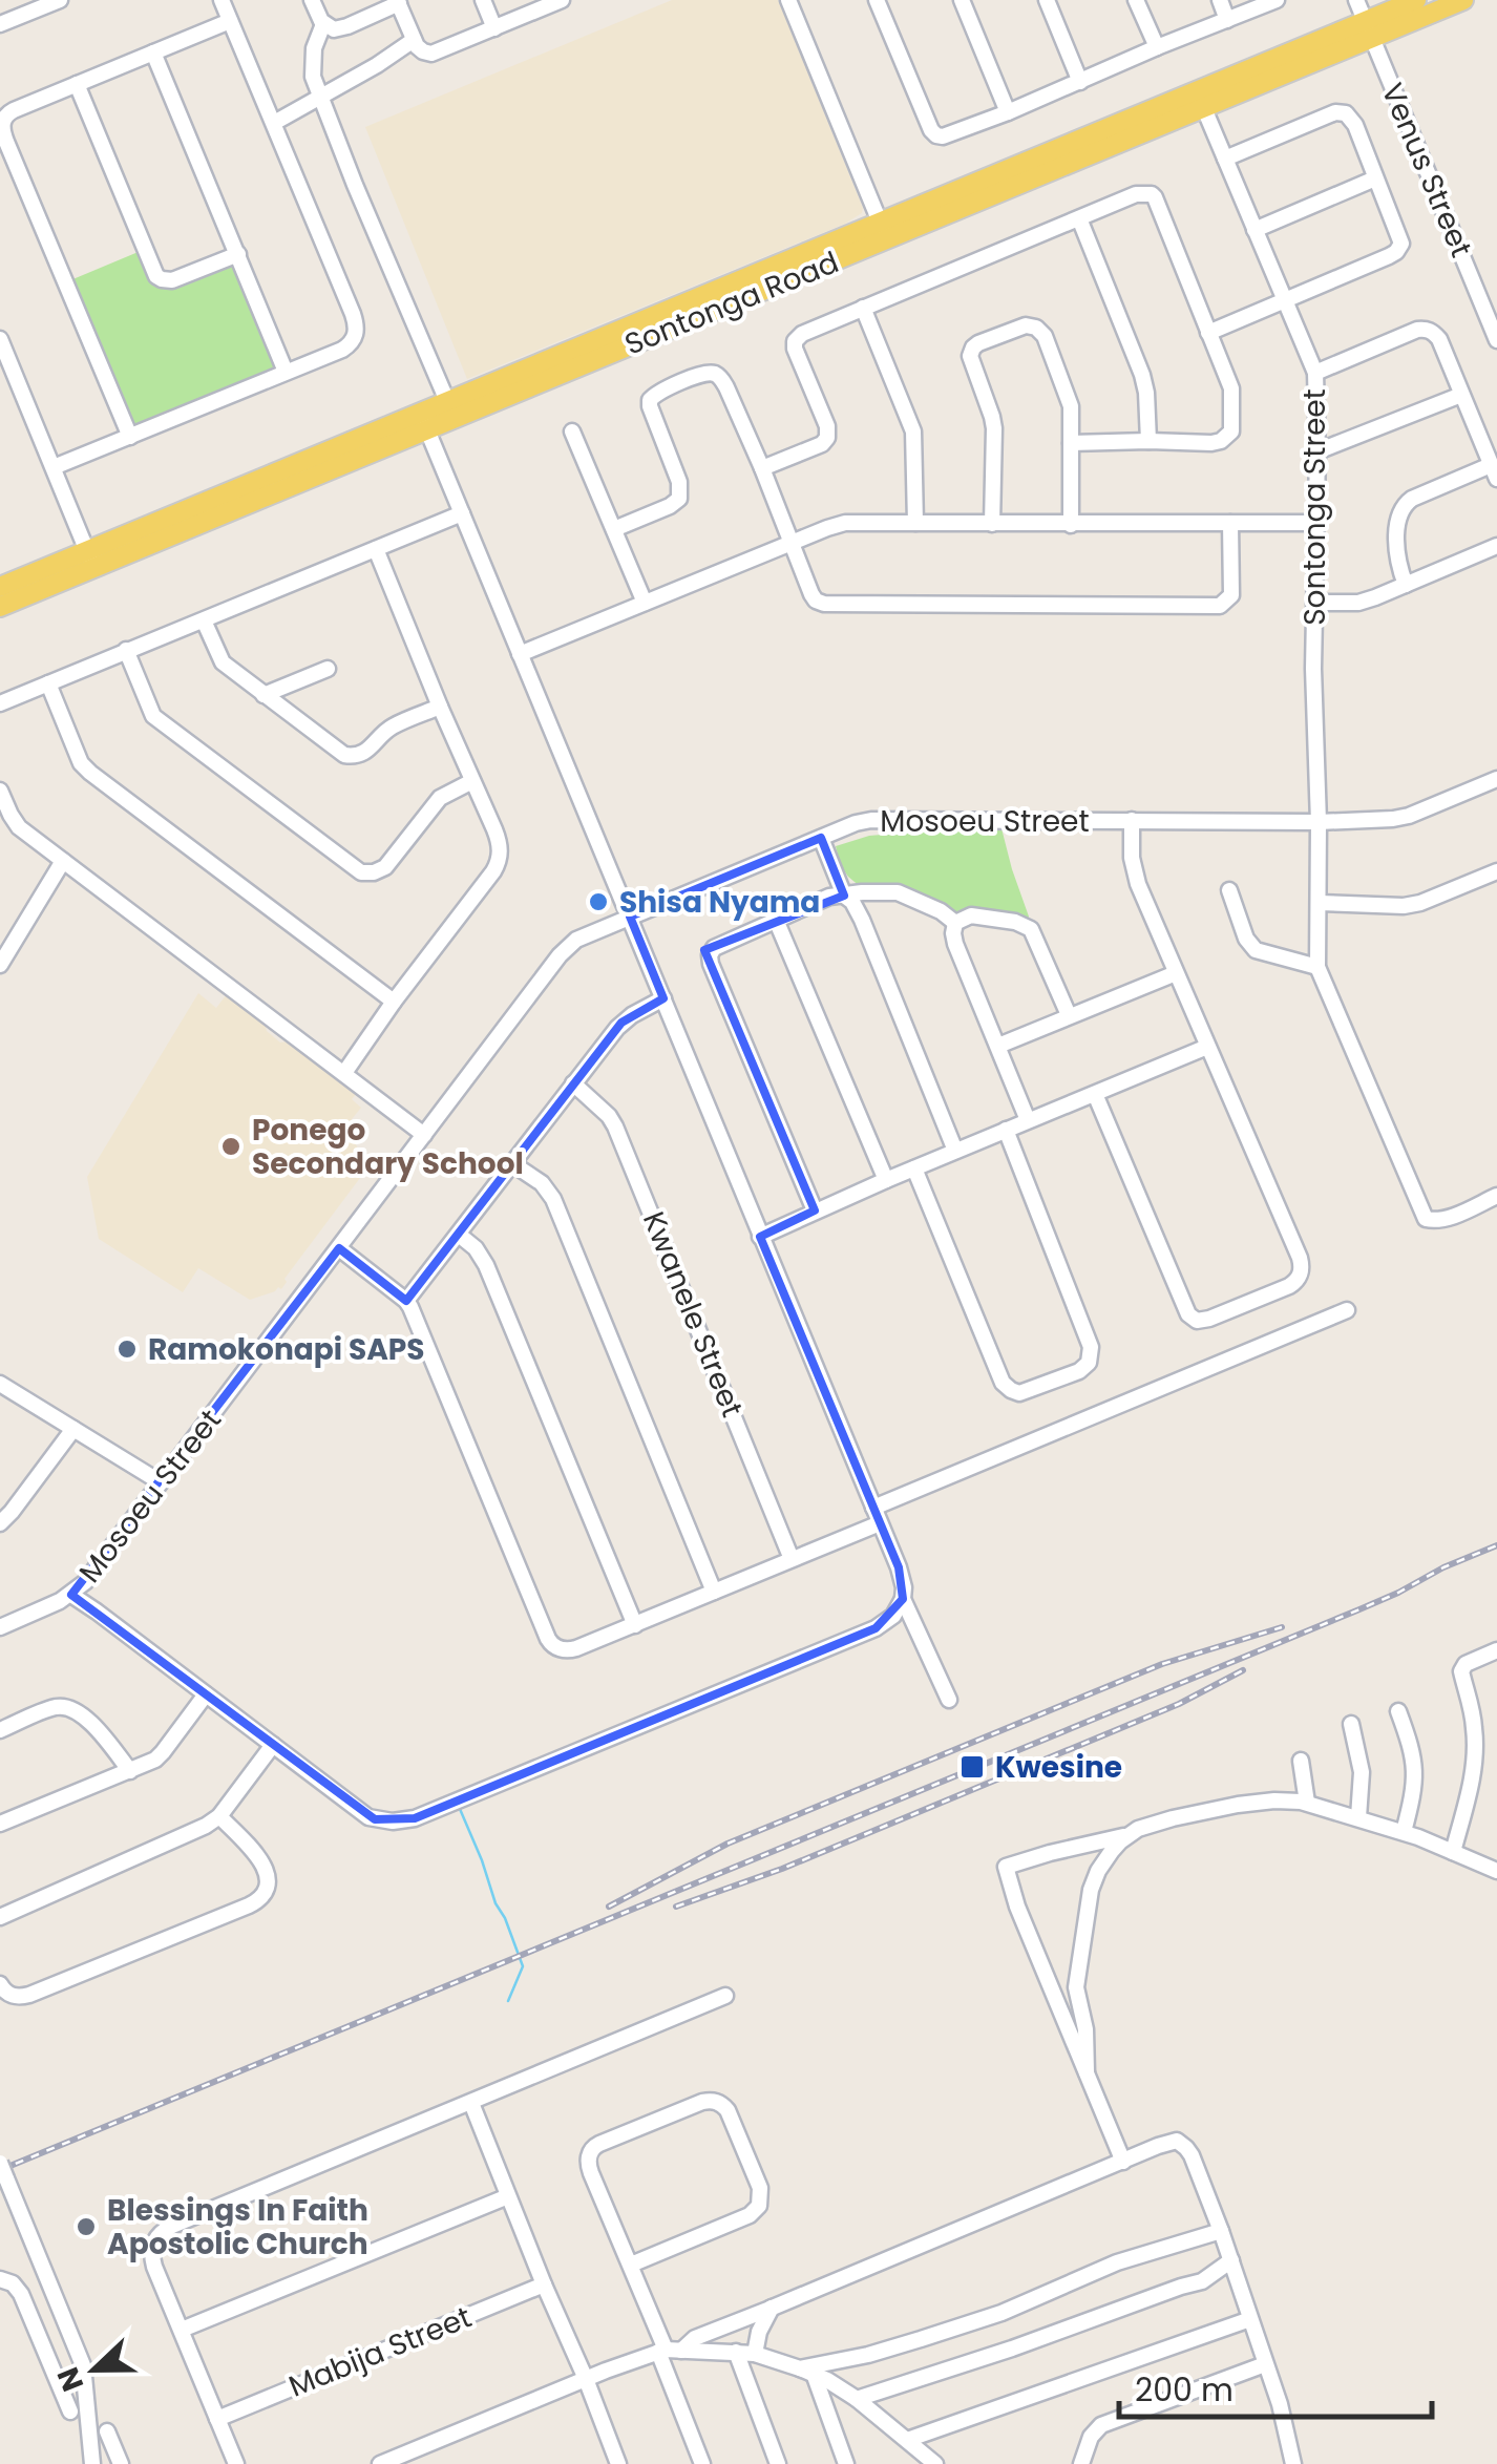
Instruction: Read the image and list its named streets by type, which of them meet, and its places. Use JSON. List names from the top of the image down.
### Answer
{
  "streets": {
    "main road": ["Sontonga Road"],
    "street": [
      "Venus Street",
      "Sontonga Street",
      "Mosoeu Street",
      "Kwanele Street",
      "Mabija Street"
    ]
  },
  "crossings": [
    ["Venus Street", "Sontonga Road"],
    ["Sontonga Road", "Sontonga Street"],
    ["Sontonga Street", "Mosoeu Street"]
  ],
  "places": {
    "other": [
      "Shisa Nyama",
      "Ponego Secondary School",
      "Ramokonapi SAPS",
      "Blessings In Faith Apostolic Church"
    ],
    "transit": ["Kwesine"]
  },
  "scale_bar": "200 m",
  "north": "left"
}
